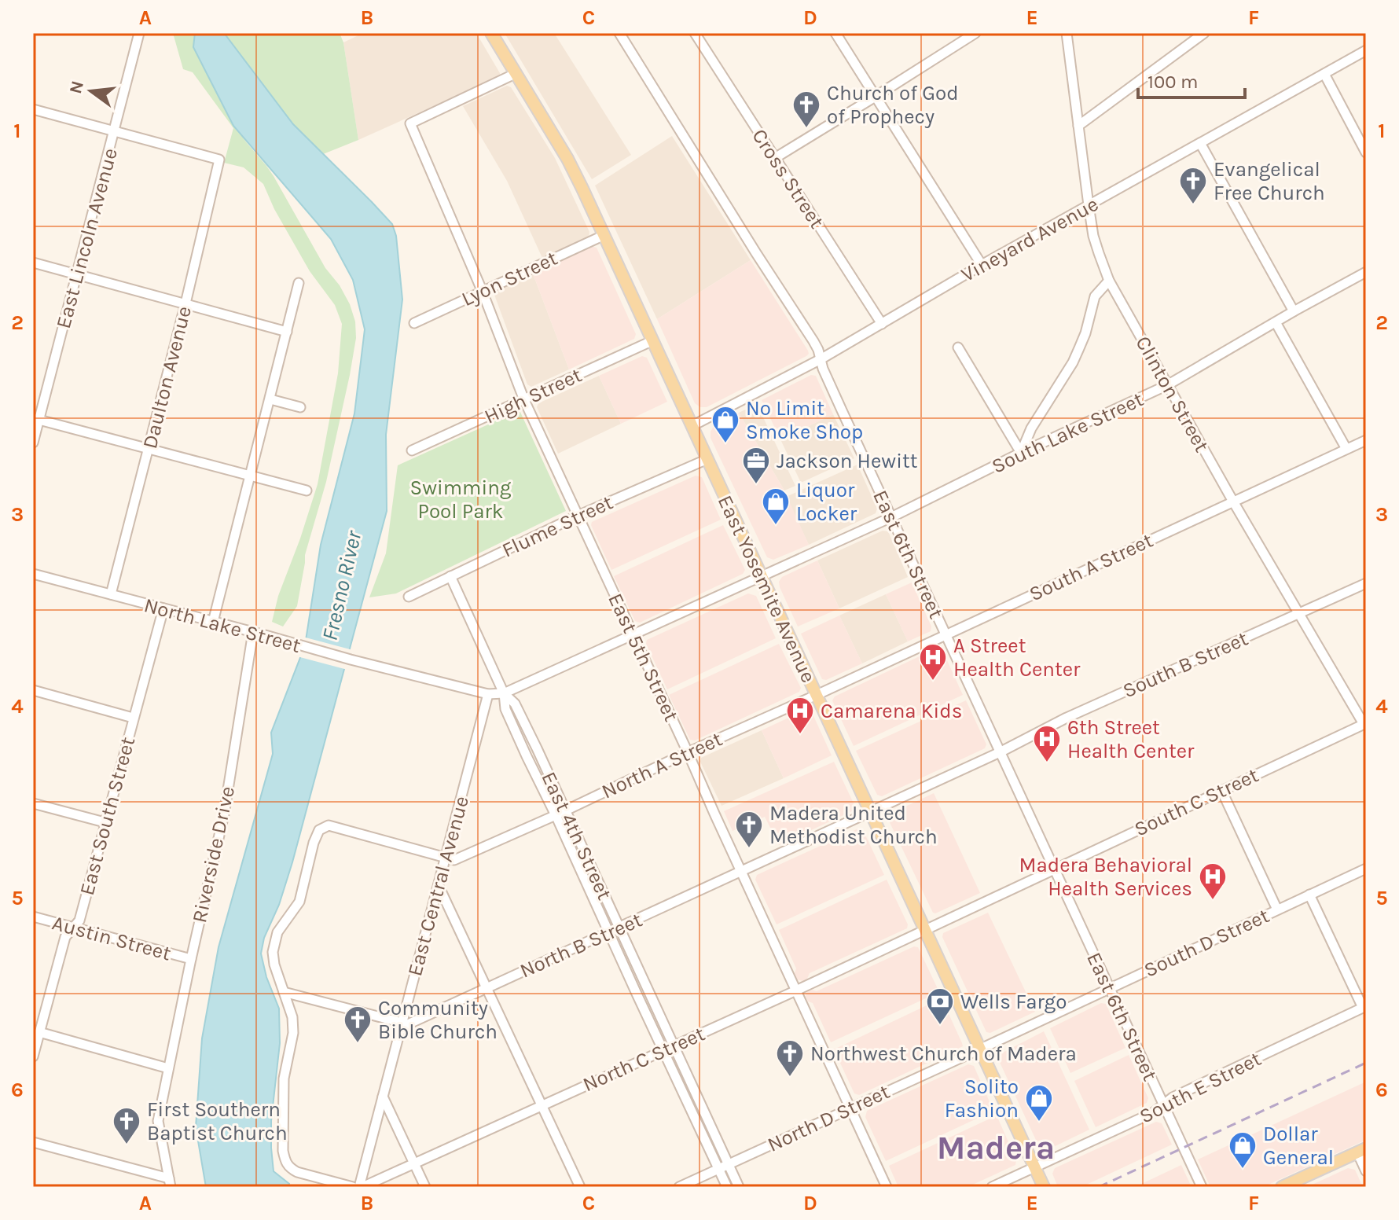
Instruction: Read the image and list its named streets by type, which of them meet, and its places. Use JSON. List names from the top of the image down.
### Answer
{
  "streets": {
    "main road": ["East Yosemite Avenue"],
    "street": [
      "Cross Street",
      "East Lincoln Avenue",
      "Vineyard Avenue",
      "Lyon Street",
      "Daulton Avenue",
      "Clinton Street",
      "High Street",
      "South Lake Street",
      "Flume Street",
      "East 6th Street",
      "South A Street",
      "North Lake Street",
      "East 5th Street",
      "South B Street",
      "North A Street",
      "South C Street",
      "East South Street",
      "East 4th Street",
      "Riverside Drive",
      "East Central Avenue",
      "Austin Street",
      "South D Street",
      "North B Street",
      "North C Street",
      "South E Street",
      "North D Street"
    ]
  },
  "crossings": [
    ["Cross Street", "Vineyard Avenue"],
    ["East Lincoln Avenue", "Daulton Avenue"],
    ["Vineyard Avenue", "Clinton Street"],
    ["Vineyard Avenue", "East 6th Street"],
    ["Vineyard Avenue", "East Yosemite Avenue"],
    ["Lyon Street", "East Yosemite Avenue"],
    ["Lyon Street", "East 5th Street"],
    ["Daulton Avenue", "North Lake Street"],
    ["Clinton Street", "South Lake Street"],
    ["Clinton Street", "South A Street"],
    ["Clinton Street", "South B Street"],
    ["Clinton Street", "South C Street"],
    ["High Street", "East Yosemite Avenue"],
    ["High Street", "East 5th Street"],
    ["South Lake Street", "East 6th Street"],
    ["South Lake Street", "East Yosemite Avenue"],
    ["South Lake Street", "North Lake Street"],
    ["Flume Street", "East Yosemite Avenue"],
    ["Flume Street", "East 5th Street"],
    ["Flume Street", "East 4th Street"],
    ["East 6th Street", "South A Street"],
    ["East 6th Street", "South B Street"],
    ["East 6th Street", "South C Street"],
    ["East 6th Street", "South D Street"],
    ["East 6th Street", "South E Street"],
    ["South A Street", "East Yosemite Avenue"],
    ["South A Street", "North A Street"],
    ["East Yosemite Avenue", "North Lake Street"],
    ["East Yosemite Avenue", "East 5th Street"],
    ["East Yosemite Avenue", "South B Street"],
    ["East Yosemite Avenue", "North A Street"],
    ["East Yosemite Avenue", "South C Street"],
    ["East Yosemite Avenue", "South D Street"],
    ["East Yosemite Avenue", "North B Street"],
    ["East Yosemite Avenue", "North C Street"],
    ["East Yosemite Avenue", "South E Street"],
    ["East Yosemite Avenue", "North D Street"],
    ["North Lake Street", "East 5th Street"],
    ["North Lake Street", "East South Street"],
    ["North Lake Street", "East 4th Street"],
    ["North Lake Street", "Riverside Drive"],
    ["North Lake Street", "East Central Avenue"],
    ["East 5th Street", "North A Street"],
    ["East 5th Street", "North B Street"],
    ["East 5th Street", "North C Street"],
    ["East 5th Street", "North D Street"],
    ["South B Street", "North B Street"],
    ["North A Street", "East 4th Street"],
    ["North A Street", "East Central Avenue"],
    ["South C Street", "North C Street"],
    ["East South Street", "Austin Street"],
    ["East 4th Street", "North B Street"],
    ["East 4th Street", "North C Street"],
    ["East 4th Street", "North D Street"],
    ["Riverside Drive", "Austin Street"],
    ["East Central Avenue", "North B Street"],
    ["East Central Avenue", "North C Street"],
    ["South D Street", "North D Street"]
  ],
  "districts": ["Madera"],
  "water": ["Fresno River"],
  "parks": ["Swimming Pool Park"],
  "places": {
    "church": [
      "Church of God of Prophecy",
      "Evangelical Free Church",
      "Madera United Methodist Church",
      "Community Bible Church",
      "Northwest Church of Madera",
      "First Southern Baptist Church"
    ],
    "shop": [
      "No Limit Smoke Shop",
      "Liquor Locker",
      "Solito Fashion",
      "Dollar General"
    ],
    "office": ["Jackson Hewitt"],
    "hospital": [
      "A Street Health Center",
      "Camarena Kids",
      "6th Street Health Center",
      "Madera Behavioral Health Services"
    ],
    "bank": ["Wells Fargo"]
  },
  "scale_bar": "100 m",
  "north": "left",
  "grid": {
    "columns": [
      "A",
      "B",
      "C",
      "D",
      "E",
      "F"
    ],
    "rows": [
      "1",
      "2",
      "3",
      "4",
      "5",
      "6"
    ]
  }
}
